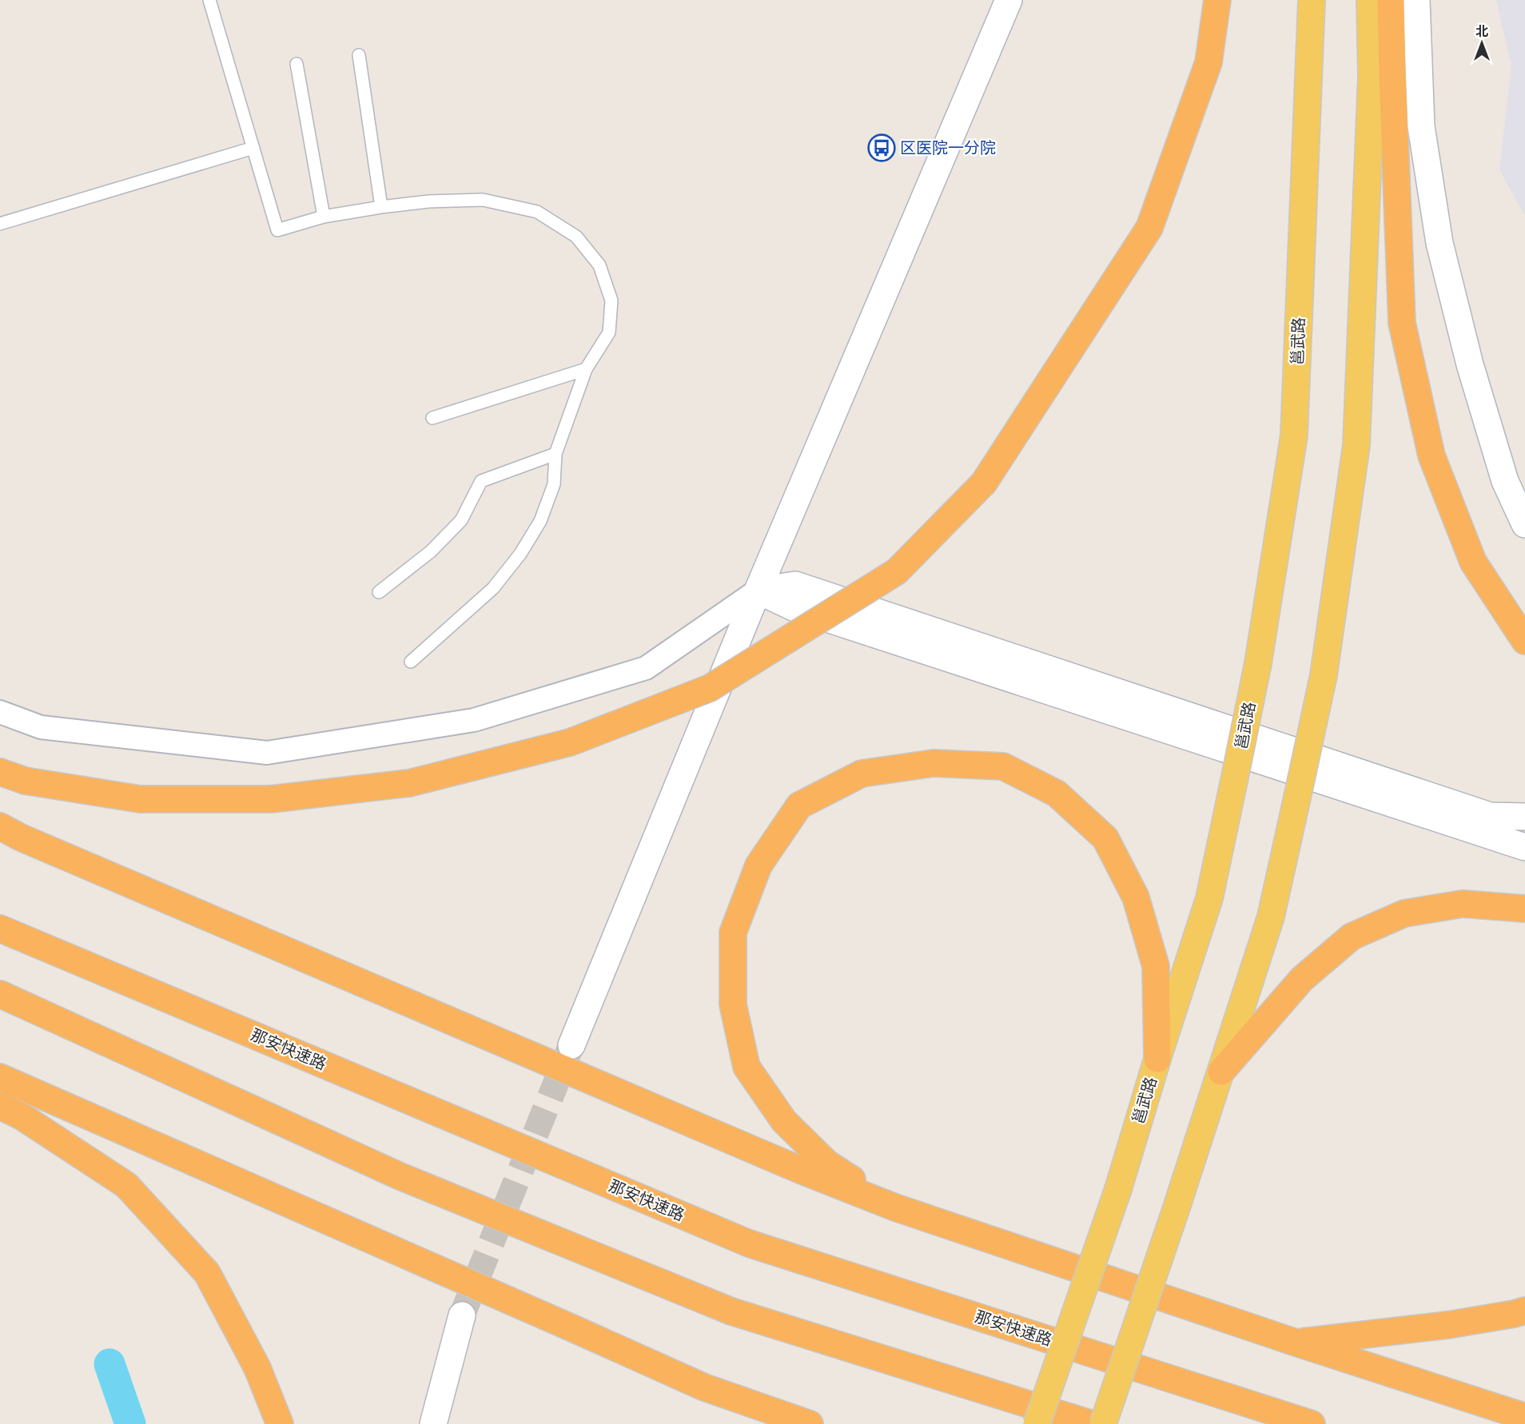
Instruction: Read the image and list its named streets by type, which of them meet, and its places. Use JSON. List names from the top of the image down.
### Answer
{
  "streets": {
    "highway": ["那安快速路"],
    "main road": ["邕武路"]
  },
  "places": {
    "bus stop": ["区医院一分院"]
  },
  "north": "top"
}
